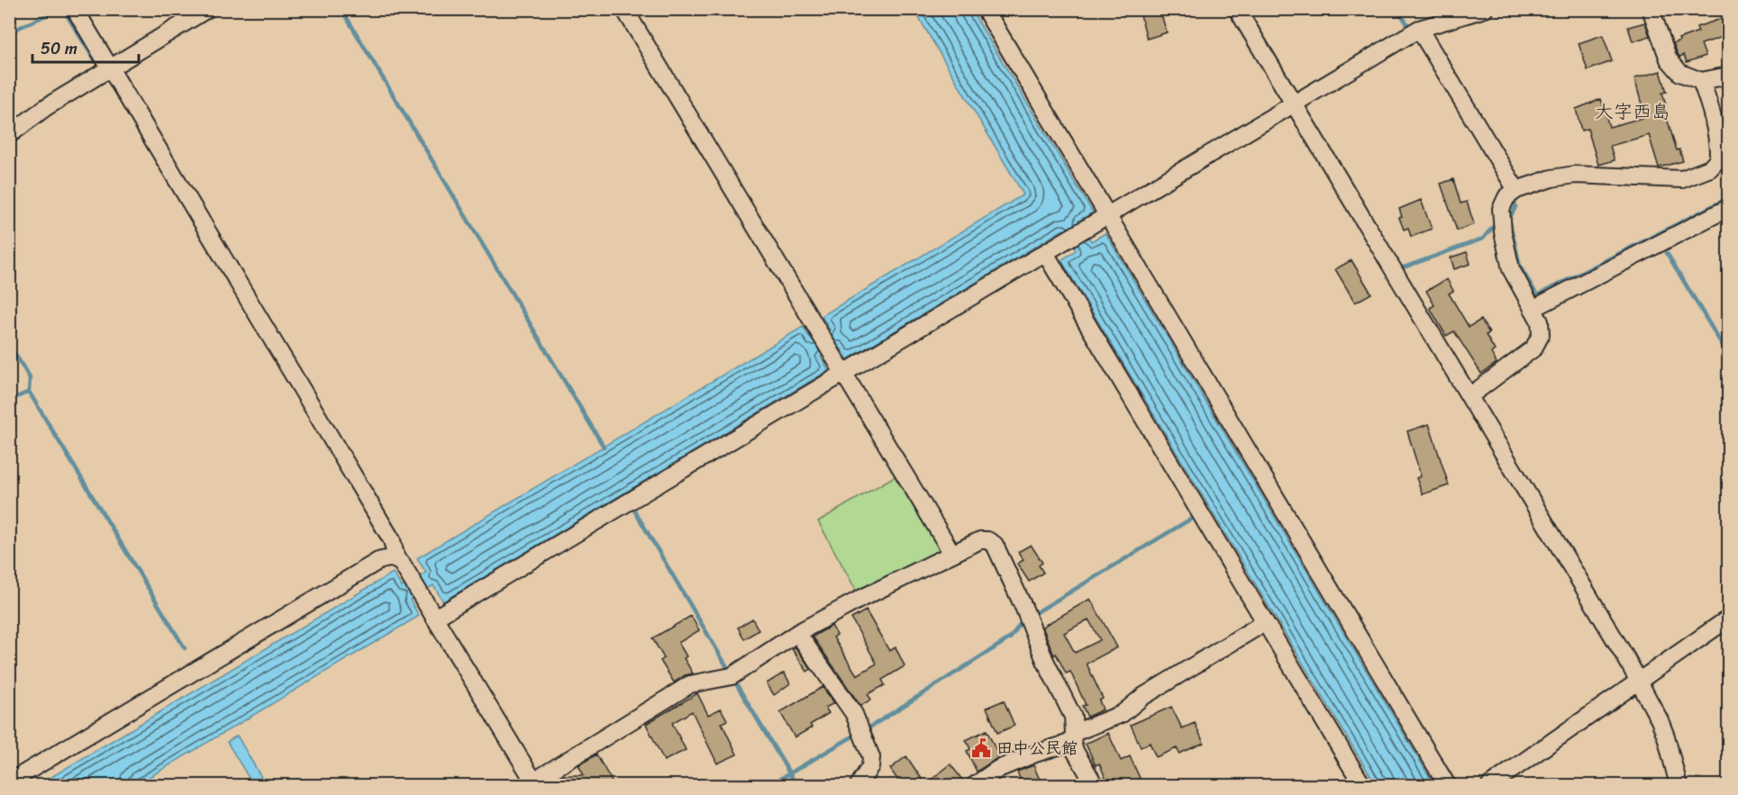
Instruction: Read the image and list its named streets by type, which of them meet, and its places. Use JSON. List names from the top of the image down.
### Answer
{
  "districts": ["大字西島"],
  "places": {
    "public building": ["田中公民館"]
  },
  "scale_bar": "50 m"
}
